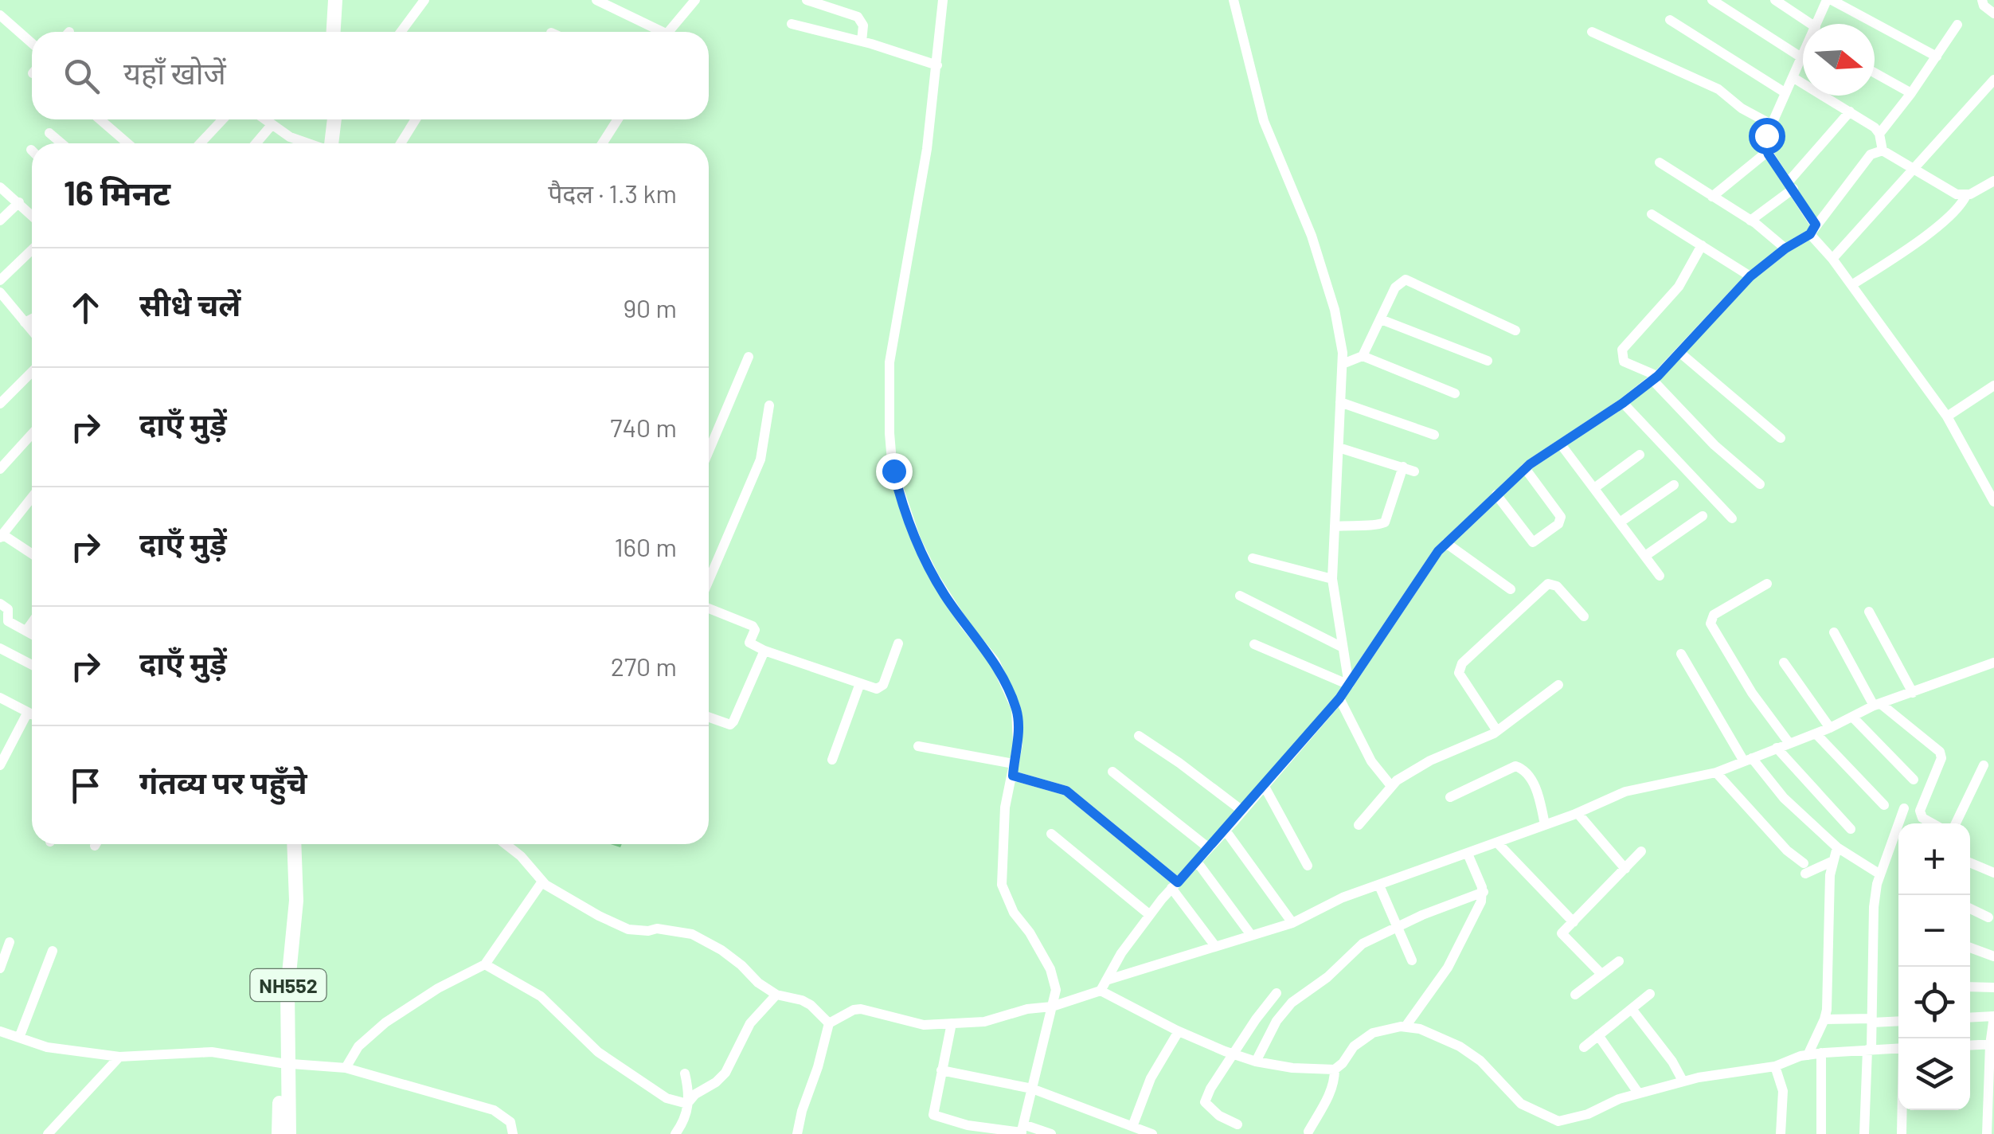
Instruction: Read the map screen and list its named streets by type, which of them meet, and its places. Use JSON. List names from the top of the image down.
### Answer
{
  "streets": {
    "highway": ["NH552"]
  },
  "north": "right",
  "page": {
    "search": "यहाँ खोजें",
    "heading": ["16 मिनट", "पैदल · 1.3 km"],
    "list": [
      ["सीधे चलें", "90 m"],
      ["दाएँ मुड़ें", "740 m"],
      ["दाएँ मुड़ें", "160 m"],
      ["दाएँ मुड़ें", "270 m"],
      "गंतव्य पर पहुँचे"
    ],
    "map_buttons": ["+", "−"]
  }
}
